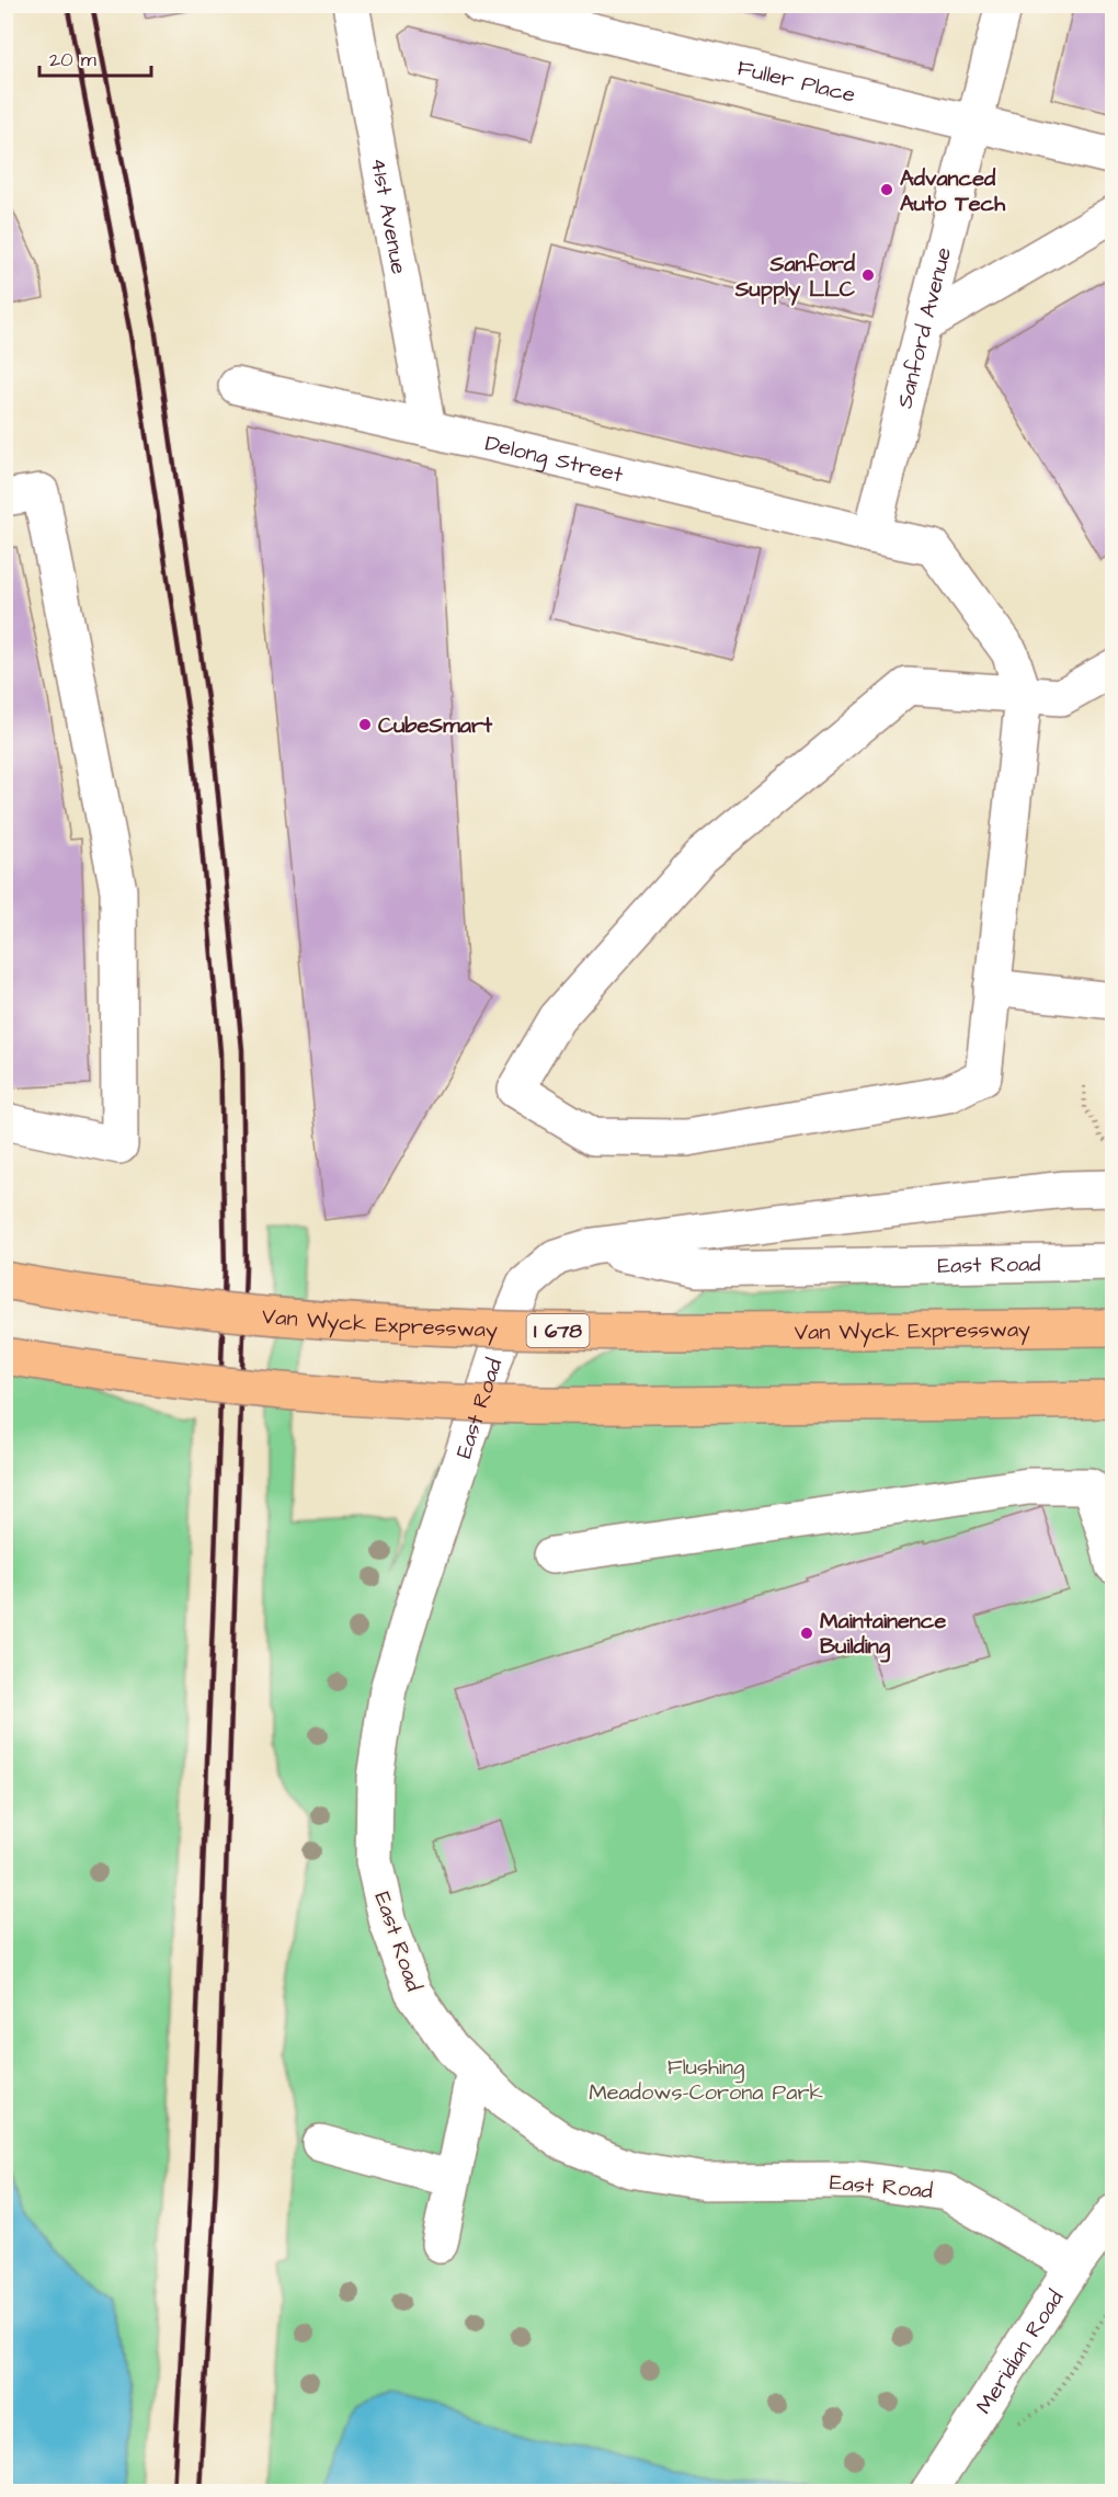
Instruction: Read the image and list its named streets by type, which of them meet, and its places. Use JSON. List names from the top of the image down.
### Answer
{
  "streets": {
    "highway": ["Van Wyck Expressway", "I 678"],
    "street": [
      "Fuller Place",
      "41st Avenue",
      "Sanford Avenue",
      "Delong Street",
      "East Road",
      "Meridian Road"
    ]
  },
  "crossings": [
    ["Fuller Place", "Sanford Avenue"],
    ["41st Avenue", "Delong Street"],
    ["Sanford Avenue", "Delong Street"],
    ["East Road", "Meridian Road"]
  ],
  "parks": ["Flushing Meadows-Corona Park"],
  "places": [
    "Advanced Auto Tech",
    "Sanford Supply LLC",
    "CubeSmart",
    "Maintainence Building"
  ],
  "scale_bar": "20 m"
}
